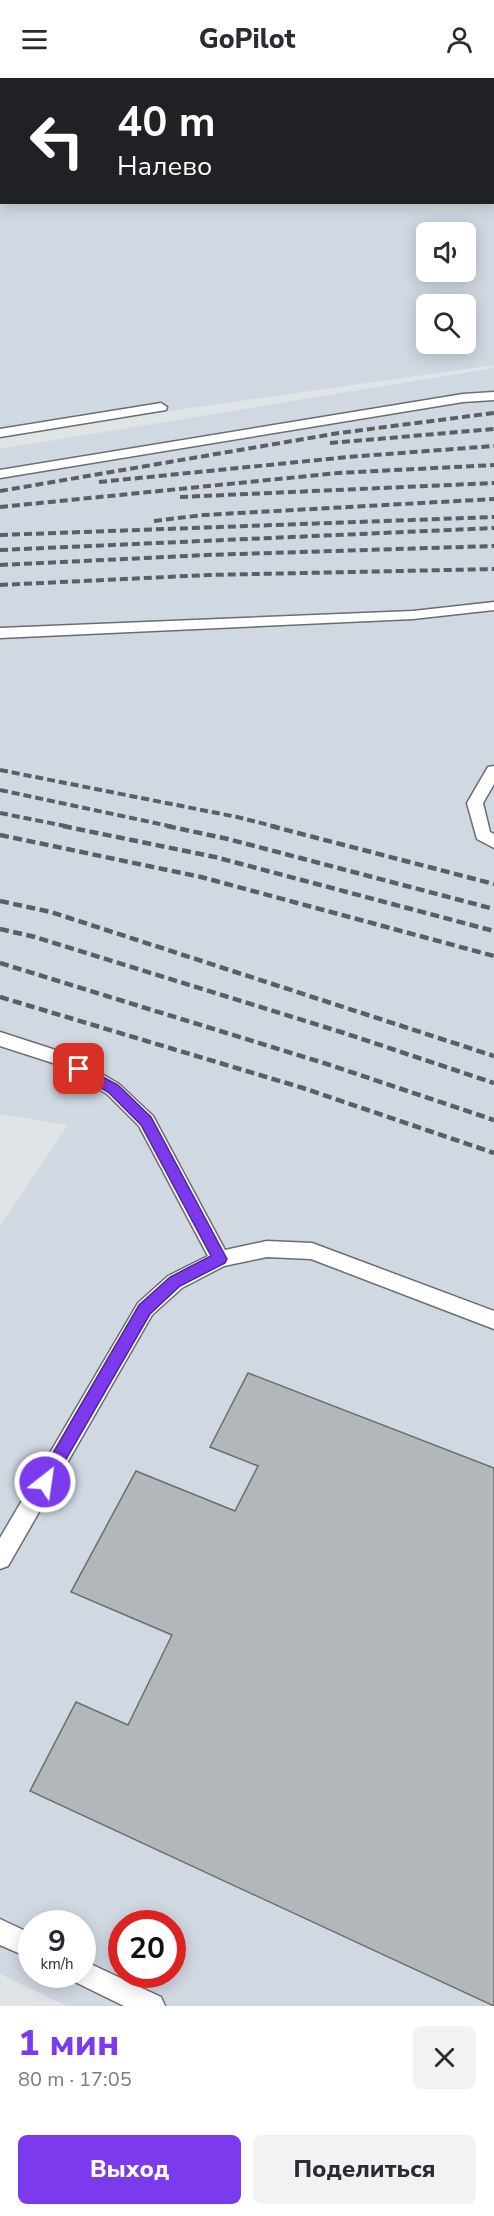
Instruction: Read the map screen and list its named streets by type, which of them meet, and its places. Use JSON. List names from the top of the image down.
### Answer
{
  "page": {
    "header": "GoPilot",
    "turn": ["40 m", "Налево"],
    "speed": "9 km/h",
    "limit": "20",
    "heading": ["1 мин", "80 m · 17:05"],
    "buttons": ["Выход", "Поделиться"]
  }
}
